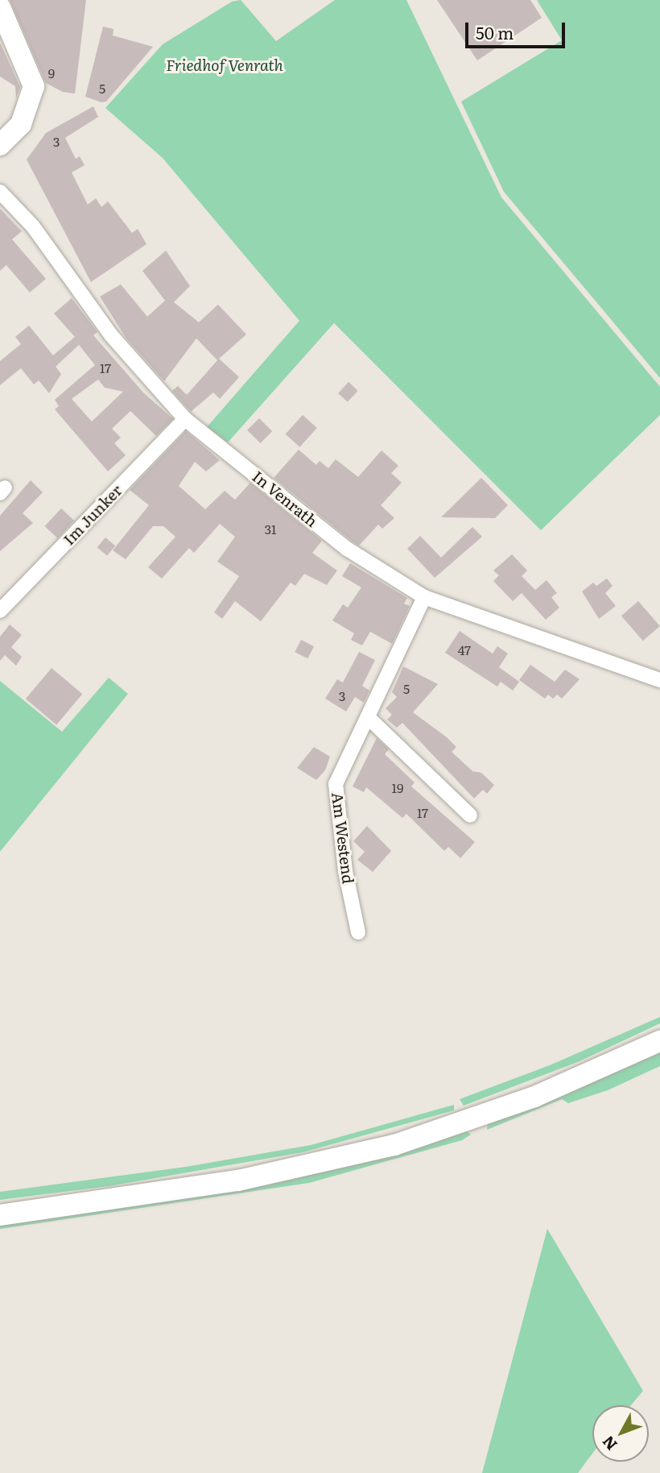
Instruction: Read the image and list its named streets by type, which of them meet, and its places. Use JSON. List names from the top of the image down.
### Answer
{
  "streets": {
    "street": ["In Venrath", "Im Junker", "Am Westend"]
  },
  "crossings": [
    ["In Venrath", "Im Junker"],
    ["In Venrath", "Am Westend"]
  ],
  "parks": ["Friedhof Venrath"],
  "house_numbers": [
    "9",
    "5",
    "3",
    "17",
    "31",
    "47",
    "5",
    "3",
    "19",
    "17"
  ],
  "scale_bar": "50 m",
  "north": "bottom left"
}
